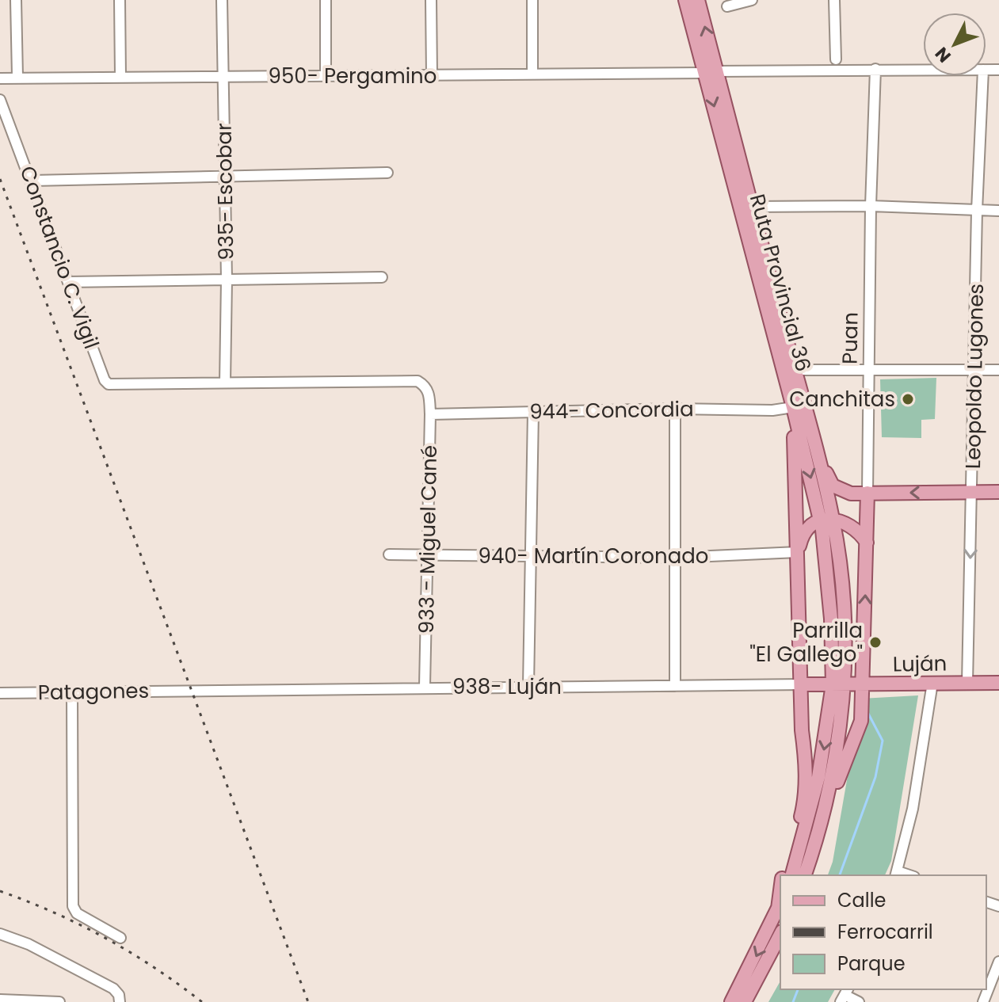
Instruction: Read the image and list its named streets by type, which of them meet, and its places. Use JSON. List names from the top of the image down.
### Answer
{
  "streets": {
    "main road": ["Ruta Provincial 36", "Puan", "Luján"],
    "street": [
      "950- Pergamino",
      "935- Escobar",
      "Constancio C. Vigil",
      "Leopoldo Lugones",
      "944- Concordia",
      "933 - Miguel Cané",
      "940- Martín Coronado",
      "938- Luján",
      "Patagones"
    ]
  },
  "crossings": [
    ["950- Pergamino", "935- Escobar"],
    ["950- Pergamino", "Ruta Provincial 36"],
    ["950- Pergamino", "Puan"],
    ["935- Escobar", "Constancio C. Vigil"],
    ["935- Escobar", "933 - Miguel Cané"],
    ["Constancio C. Vigil", "933 - Miguel Cané"],
    ["Ruta Provincial 36", "Puan"],
    ["Ruta Provincial 36", "944- Concordia"],
    ["Ruta Provincial 36", "Luján"],
    ["Puan", "Luján"],
    ["Leopoldo Lugones", "Luján"],
    ["944- Concordia", "933 - Miguel Cané"],
    ["933 - Miguel Cané", "940- Martín Coronado"],
    ["933 - Miguel Cané", "938- Luján"],
    ["Luján", "938- Luján"],
    ["938- Luján", "Patagones"]
  ],
  "places": ["Canchitas", "Parrilla \"El Gallego\""],
  "legend": ["Calle", "Ferrocarril", "Parque"],
  "north": "bottom left"
}
